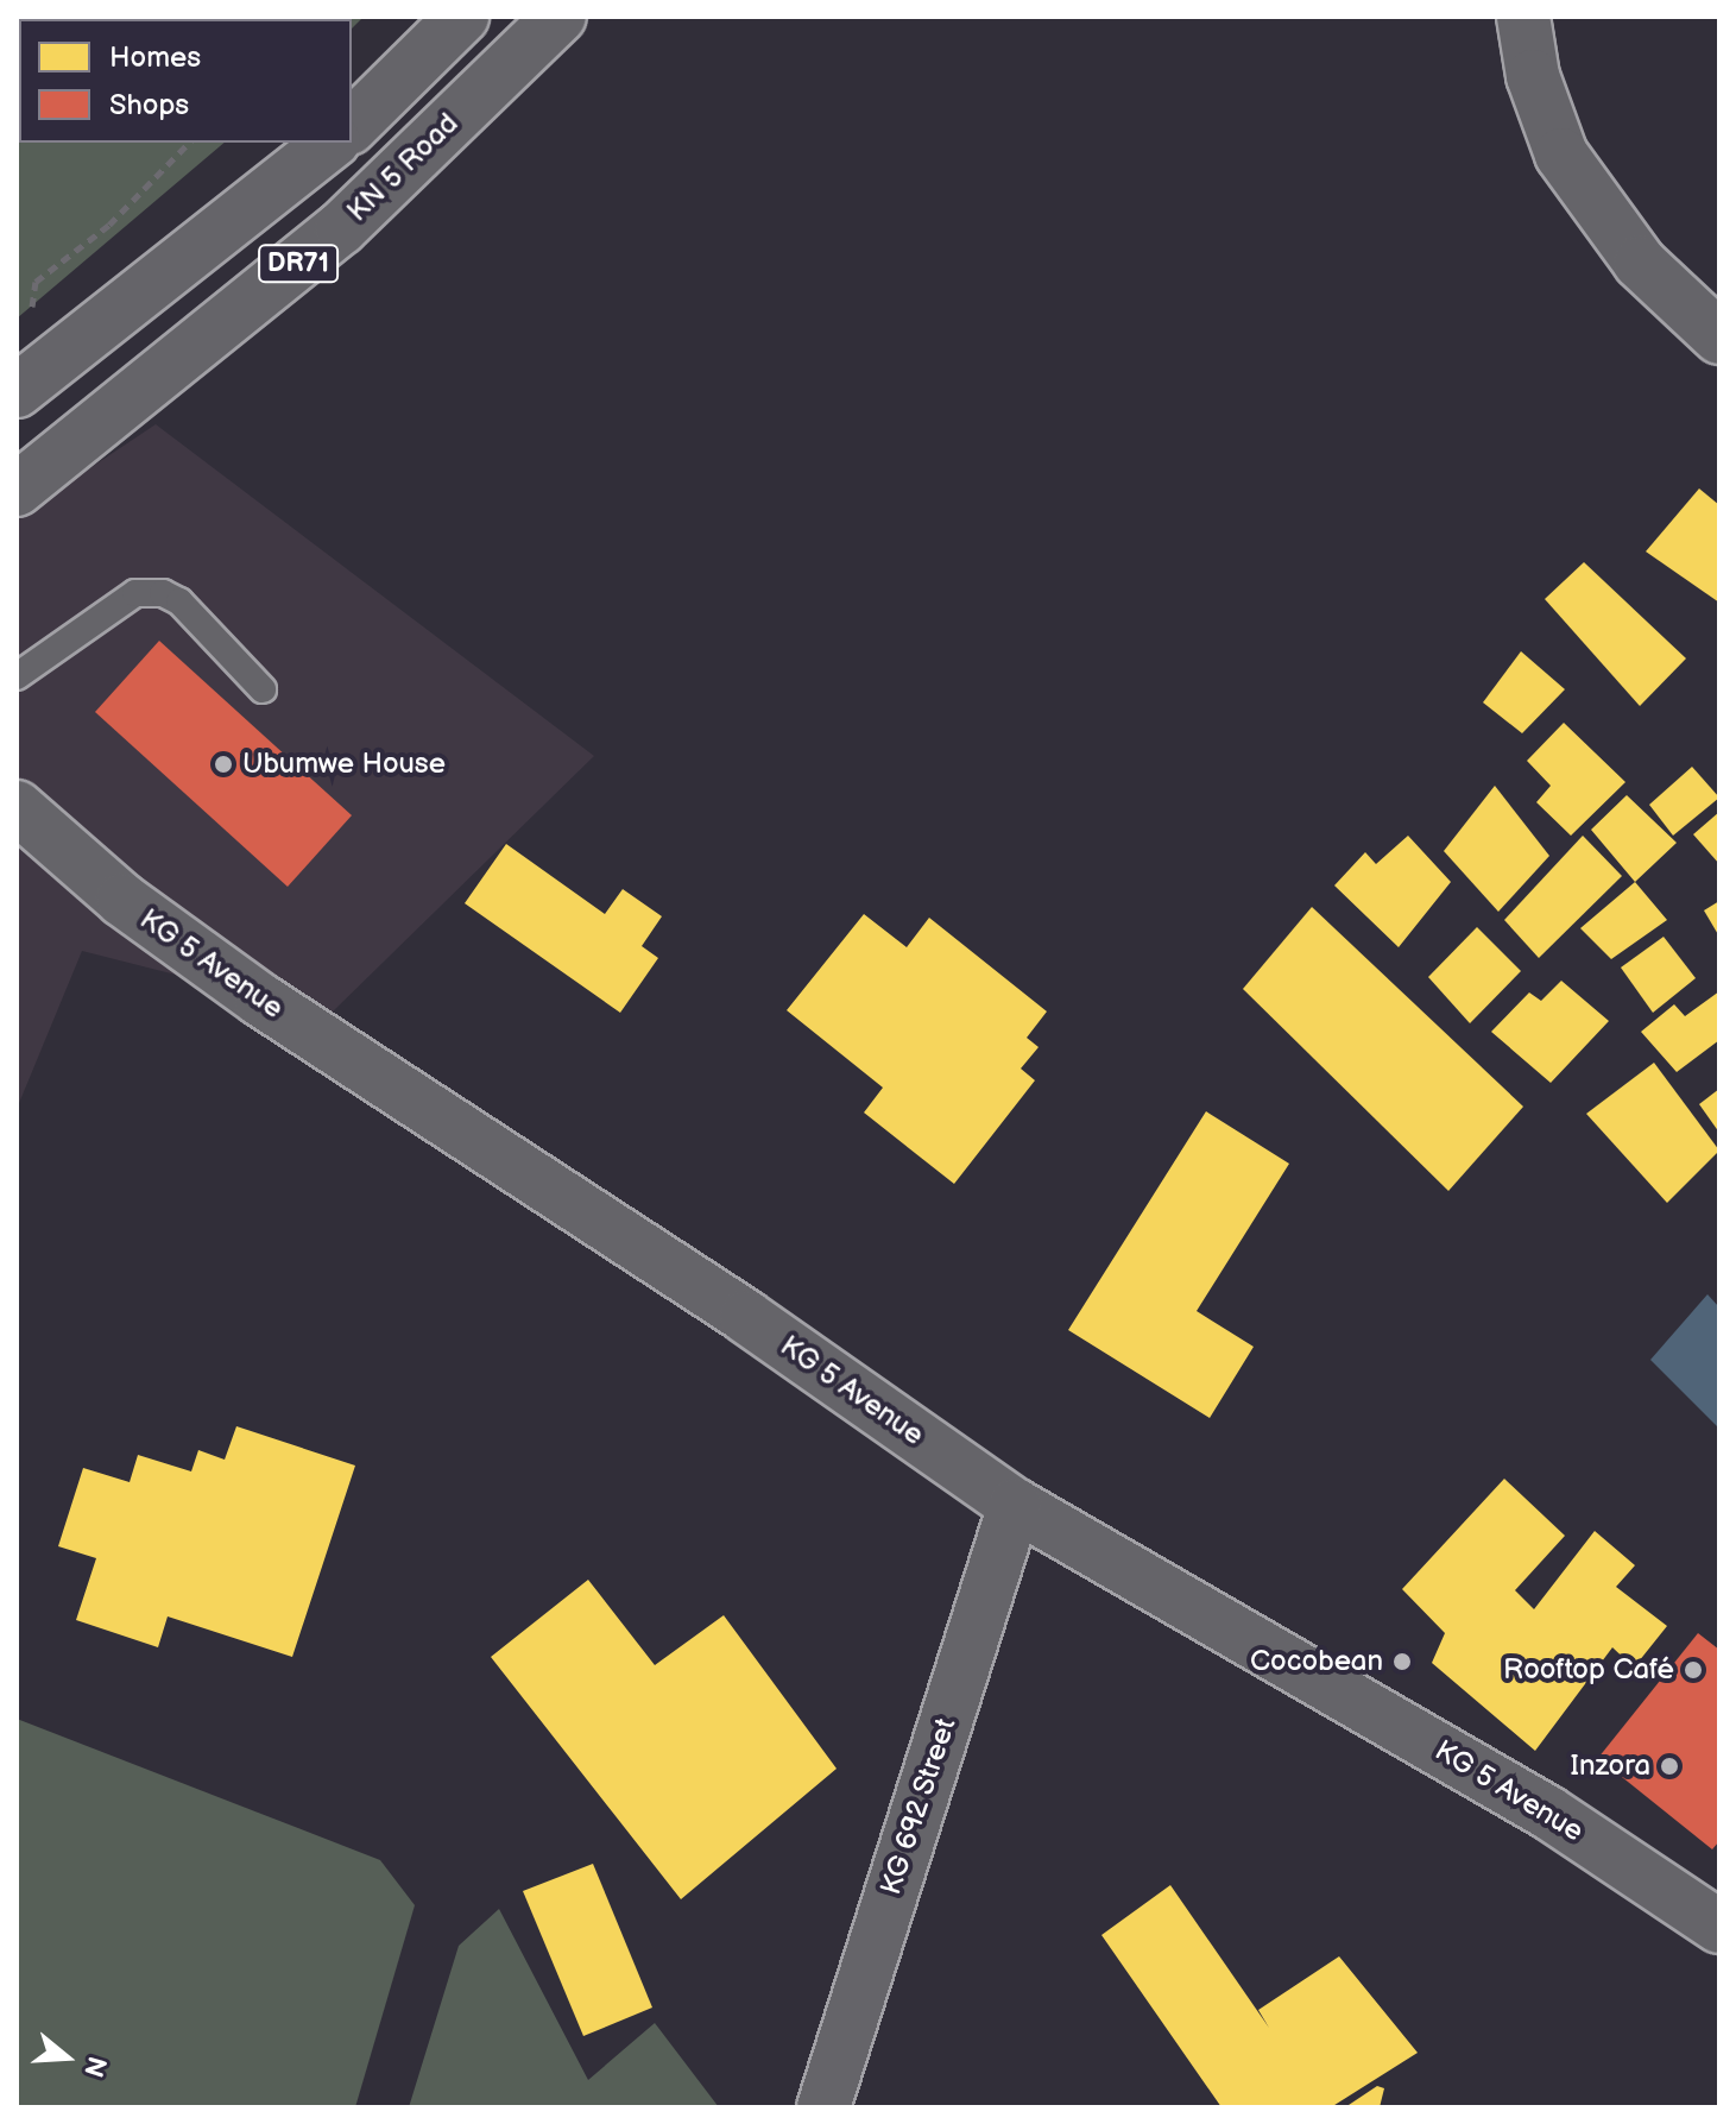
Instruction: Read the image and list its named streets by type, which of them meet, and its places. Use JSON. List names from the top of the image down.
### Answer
{
  "streets": {
    "street": [
      "KN 5 Road",
      "DR71",
      "KG 5 Avenue",
      "KG 692 Street"
    ]
  },
  "crossings": [
    ["KG 5 Avenue", "KG 692 Street"]
  ],
  "places": [
    "Ubumwe House",
    "Cocobean",
    "Rooftop Café",
    "Inzora"
  ],
  "legend": ["Homes", "Shops"],
  "north": "right"
}
